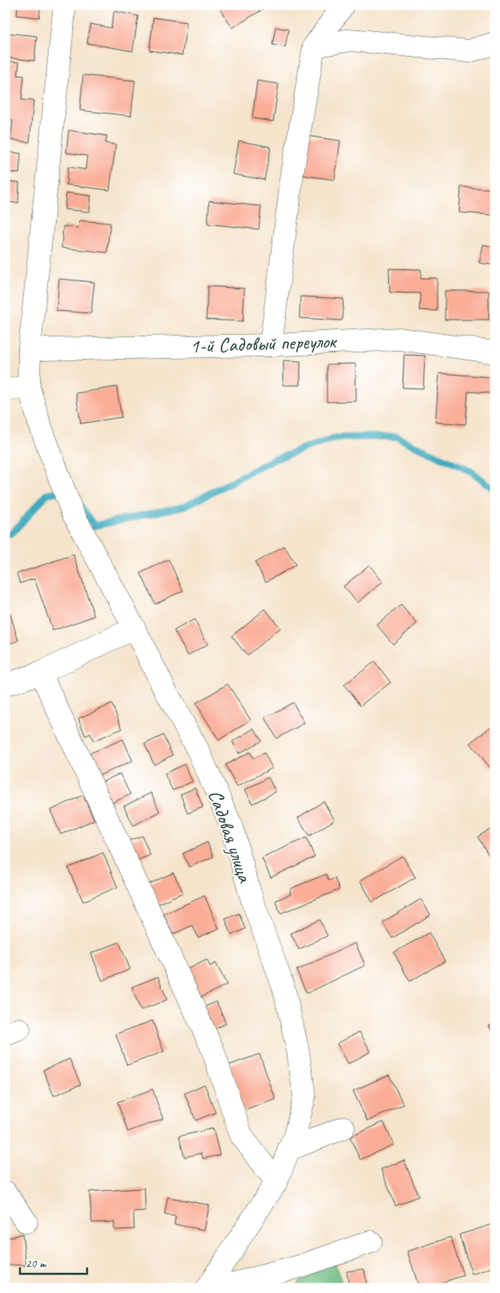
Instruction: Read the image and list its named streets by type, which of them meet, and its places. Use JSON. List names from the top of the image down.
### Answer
{
  "streets": {
    "street": ["1-й Садовый переулок", "Садовая улица"]
  },
  "scale_bar": "20 m"
}
